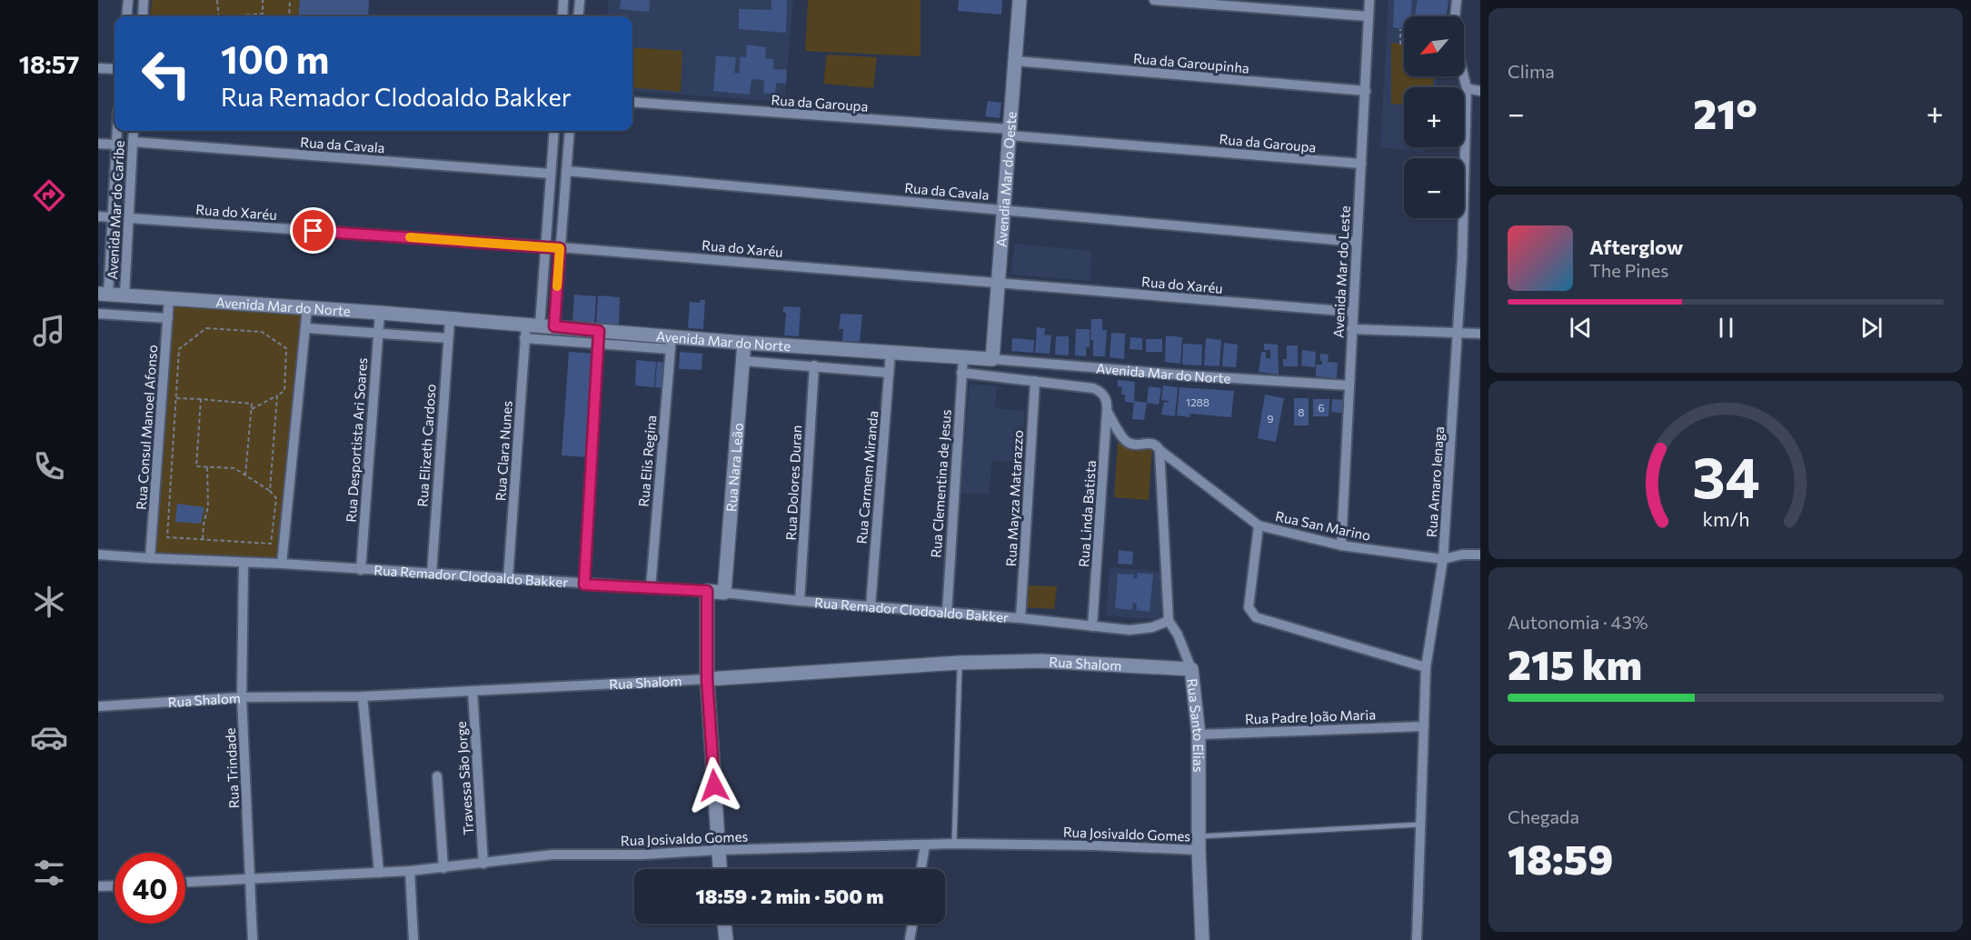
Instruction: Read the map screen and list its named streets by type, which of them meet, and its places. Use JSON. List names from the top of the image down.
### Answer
{
  "streets": {
    "street": [
      "Rua da Garoupinha",
      "Rua da Garoupa",
      "Rua da Cavala",
      "Avendia Mar do Oeste",
      "Avenida Mar do Caribe",
      "Rua do Xaréu",
      "Avenida Mar do Leste",
      "Avenida Mar do Norte",
      "Rua Consul Manoel Afonso",
      "Rua Desportista Ari Soares",
      "Rua Elizeth Cardoso",
      "Rua Clara Nunes",
      "Rua Elis Regina",
      "Rua Nara Leão",
      "Rua Carmem Miranda",
      "Rua Amaro Ienaga",
      "Rua Dolores Duran",
      "Rua Clementina de Jesus",
      "Rua Mayza Matarazzo",
      "Rua Linda Batista",
      "Rua San Marino",
      "Rua Remador Clodoaldo Bakker",
      "Rua Shalom",
      "Rua Padre João Maria",
      "Rua Santo Elias",
      "Rua Trindade",
      "Travessa São Jorge",
      "Rua Josivaldo Gomes"
    ]
  },
  "crossings": [
    ["Rua da Garoupinha", "Avendia Mar do Oeste"],
    ["Rua da Garoupinha", "Avenida Mar do Leste"],
    ["Rua da Garoupa", "Avendia Mar do Oeste"],
    ["Rua da Garoupa", "Avenida Mar do Leste"],
    ["Rua da Cavala", "Avendia Mar do Oeste"],
    ["Rua da Cavala", "Avenida Mar do Caribe"],
    ["Rua da Cavala", "Avenida Mar do Leste"],
    ["Avendia Mar do Oeste", "Rua do Xaréu"],
    ["Avendia Mar do Oeste", "Avenida Mar do Norte"],
    ["Avenida Mar do Caribe", "Rua do Xaréu"],
    ["Avenida Mar do Caribe", "Avenida Mar do Norte"],
    ["Rua do Xaréu", "Avenida Mar do Leste"],
    ["Avenida Mar do Leste", "Avenida Mar do Norte"],
    ["Avenida Mar do Leste", "Rua San Marino"],
    ["Avenida Mar do Norte", "Rua Consul Manoel Afonso"],
    ["Avenida Mar do Norte", "Rua Desportista Ari Soares"],
    ["Avenida Mar do Norte", "Rua Elizeth Cardoso"],
    ["Avenida Mar do Norte", "Rua Clara Nunes"],
    ["Avenida Mar do Norte", "Rua Elis Regina"],
    ["Avenida Mar do Norte", "Rua Nara Leão"],
    ["Avenida Mar do Norte", "Rua Carmem Miranda"],
    ["Avenida Mar do Norte", "Rua Clementina de Jesus"],
    ["Rua Consul Manoel Afonso", "Rua Remador Clodoaldo Bakker"],
    ["Rua Desportista Ari Soares", "Rua Remador Clodoaldo Bakker"],
    ["Rua Elizeth Cardoso", "Rua Remador Clodoaldo Bakker"],
    ["Rua Clara Nunes", "Rua Remador Clodoaldo Bakker"],
    ["Rua Elis Regina", "Rua Remador Clodoaldo Bakker"],
    ["Rua Nara Leão", "Rua Remador Clodoaldo Bakker"],
    ["Rua Carmem Miranda", "Rua Remador Clodoaldo Bakker"],
    ["Rua Amaro Ienaga", "Rua San Marino"],
    ["Rua Amaro Ienaga", "Rua Padre João Maria"],
    ["Rua Amaro Ienaga", "Rua Josivaldo Gomes"],
    ["Rua Dolores Duran", "Rua Remador Clodoaldo Bakker"],
    ["Rua Clementina de Jesus", "Rua Remador Clodoaldo Bakker"],
    ["Rua Mayza Matarazzo", "Rua Remador Clodoaldo Bakker"],
    ["Rua Linda Batista", "Rua San Marino"],
    ["Rua Linda Batista", "Rua Remador Clodoaldo Bakker"],
    ["Rua San Marino", "Rua Santo Elias"],
    ["Rua Remador Clodoaldo Bakker", "Rua Santo Elias"],
    ["Rua Remador Clodoaldo Bakker", "Rua Trindade"],
    ["Rua Shalom", "Rua Santo Elias"],
    ["Rua Shalom", "Rua Trindade"],
    ["Rua Shalom", "Travessa São Jorge"],
    ["Rua Padre João Maria", "Rua Santo Elias"],
    ["Rua Santo Elias", "Rua Josivaldo Gomes"],
    ["Rua Trindade", "Rua Josivaldo Gomes"],
    ["Travessa São Jorge", "Rua Josivaldo Gomes"]
  ],
  "house_numbers": [
    "1288",
    "6",
    "8",
    "9"
  ],
  "north": "bottom left",
  "page": {
    "tabs": "18:57",
    "tile": [
      "Clima",
      ["Autonomia · 43%", "215 km"],
      ["Chegada", "18:59"]
    ],
    "map_buttons": ["+", "−"],
    "turn": ["100 m", "Rua Remador Clodoaldo Bakker"],
    "heat": ["−", "21°", "+"],
    "song": ["Afterglow", "The Pines"],
    "limit": "40",
    "trip": "18:59 · 2 min · 500 m",
    "gauge": ["34", "km/h"]
  }
}
